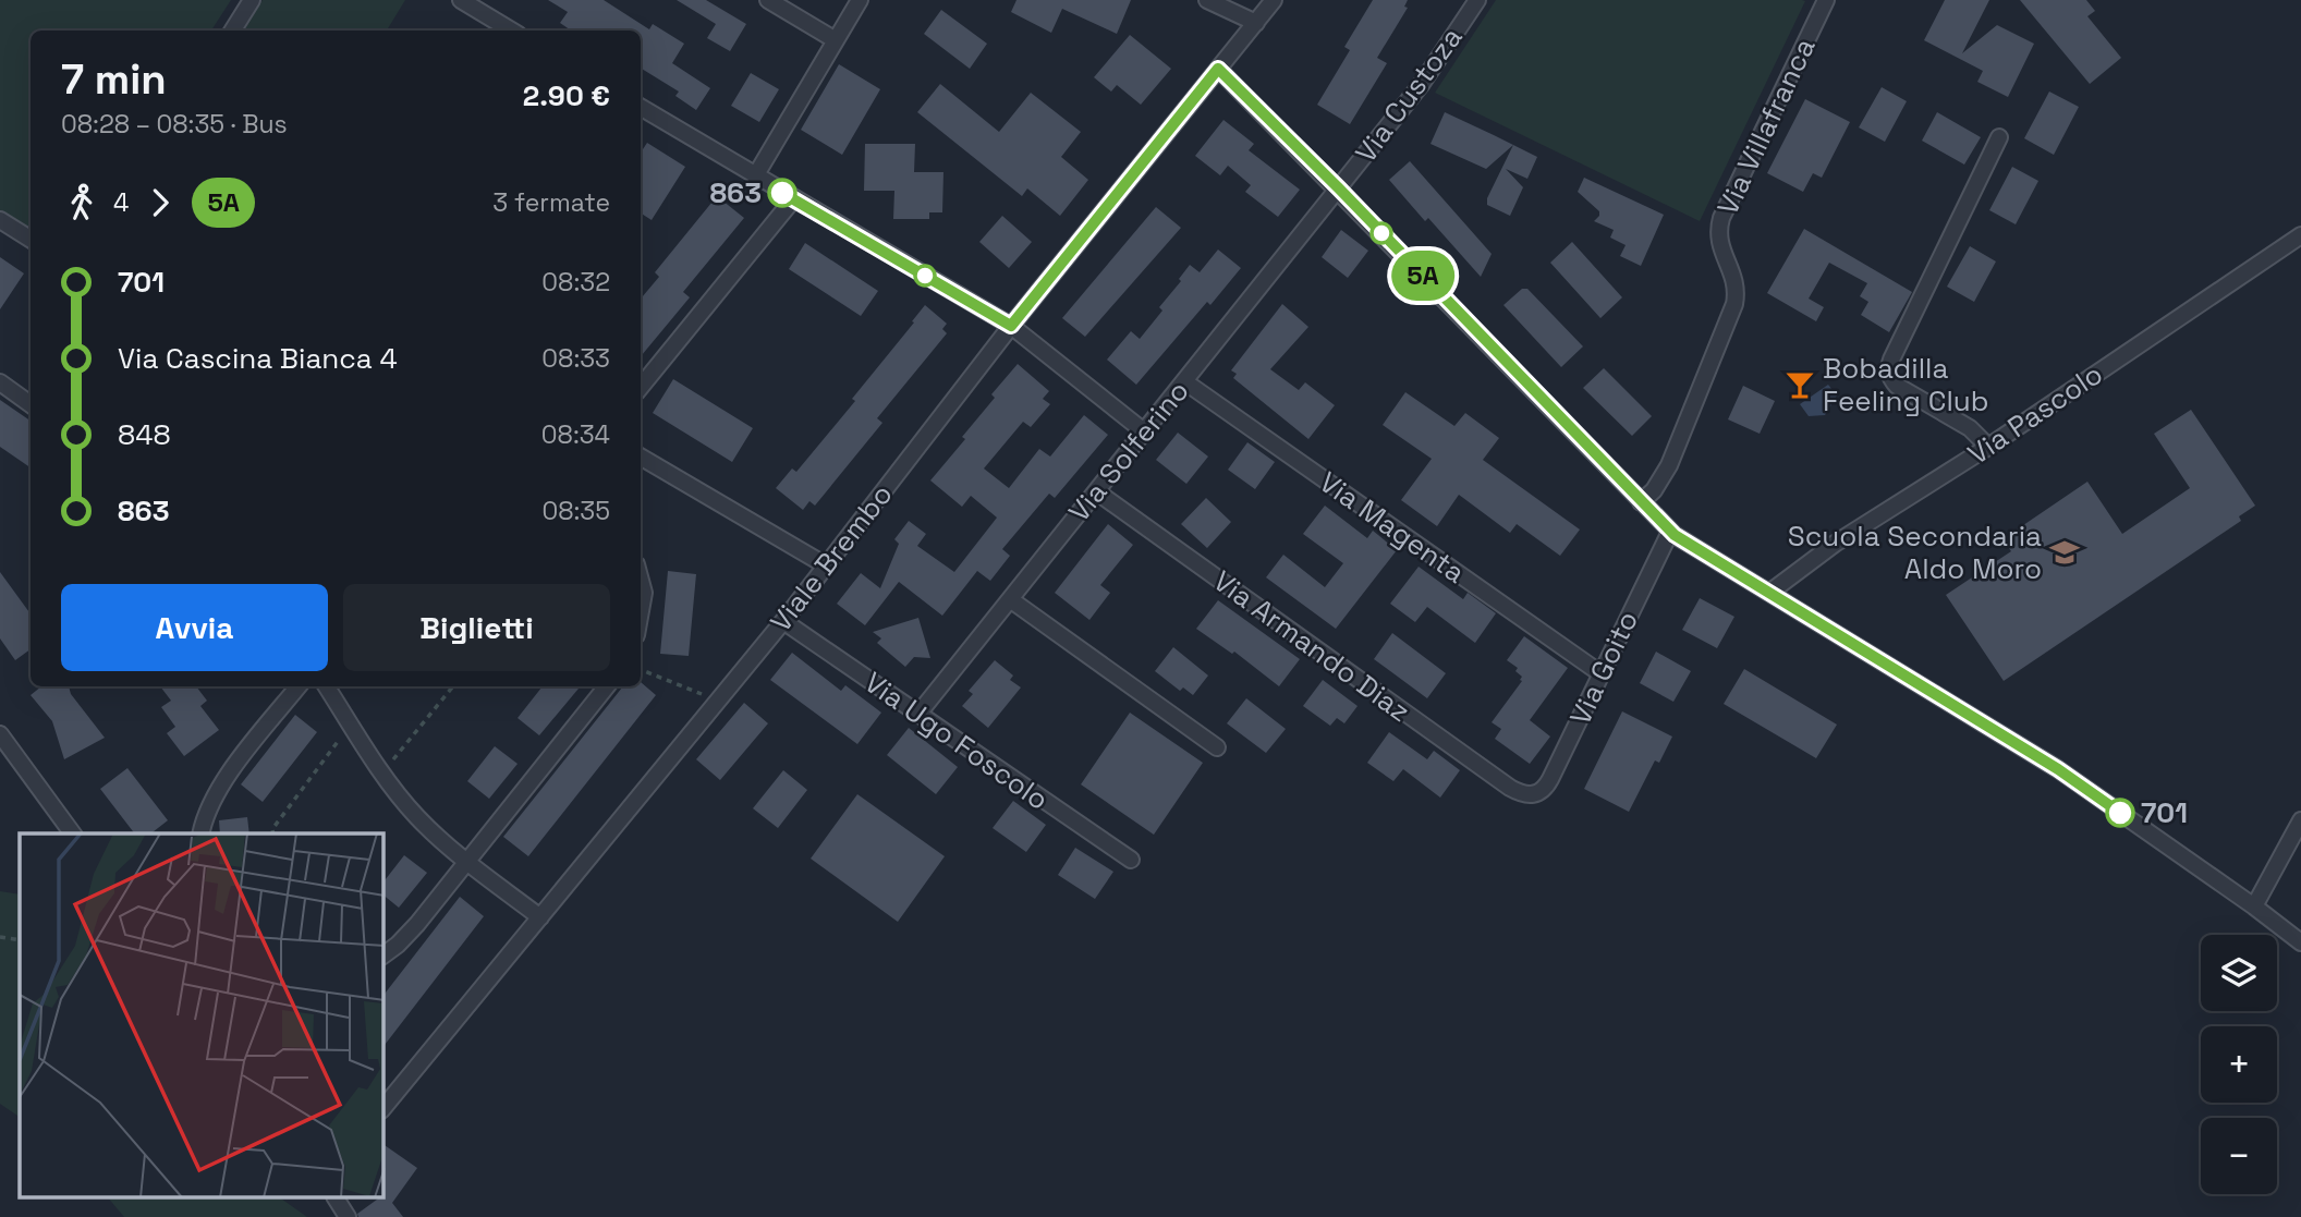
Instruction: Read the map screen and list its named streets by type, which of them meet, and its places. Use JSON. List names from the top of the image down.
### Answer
{
  "streets": {
    "street": [
      "Via Custoza",
      "Via Villafranca",
      "Via Pascolo",
      "Via Solferino",
      "Via Magenta",
      "Viale Brembo",
      "Via Armando Diaz",
      "Via Goito",
      "Via Ugo Foscolo"
    ]
  },
  "crossings": [
    ["Via Custoza", "Via Solferino"],
    ["Via Solferino", "Via Magenta"],
    ["Via Solferino", "Via Armando Diaz"],
    ["Via Solferino", "Via Ugo Foscolo"],
    ["Via Magenta", "Via Goito"],
    ["Viale Brembo", "Via Ugo Foscolo"],
    ["Via Armando Diaz", "Via Goito"]
  ],
  "places": {
    "other": ["863", "701"],
    "bar": ["Bobadilla Feeling Club"],
    "school or university": ["Scuola Secondaria Aldo Moro"]
  },
  "lines": ["bus line 5A"],
  "page": {
    "on_map": "5A",
    "heading": ["7 min", "08:28 – 08:35 · Bus", "2.90 €"],
    "legs": ["4", "5A", "3 fermate"],
    "list": [
      {
        "name": "701",
        "value": "08:32"
      },
      {
        "name": "Via Cascina Bianca 4",
        "value": "08:33"
      },
      {
        "name": "848",
        "value": "08:34"
      },
      {
        "name": "863",
        "value": "08:35"
      }
    ],
    "buttons": ["Avvia", "Biglietti"],
    "map_buttons": ["+", "−"]
  }
}
